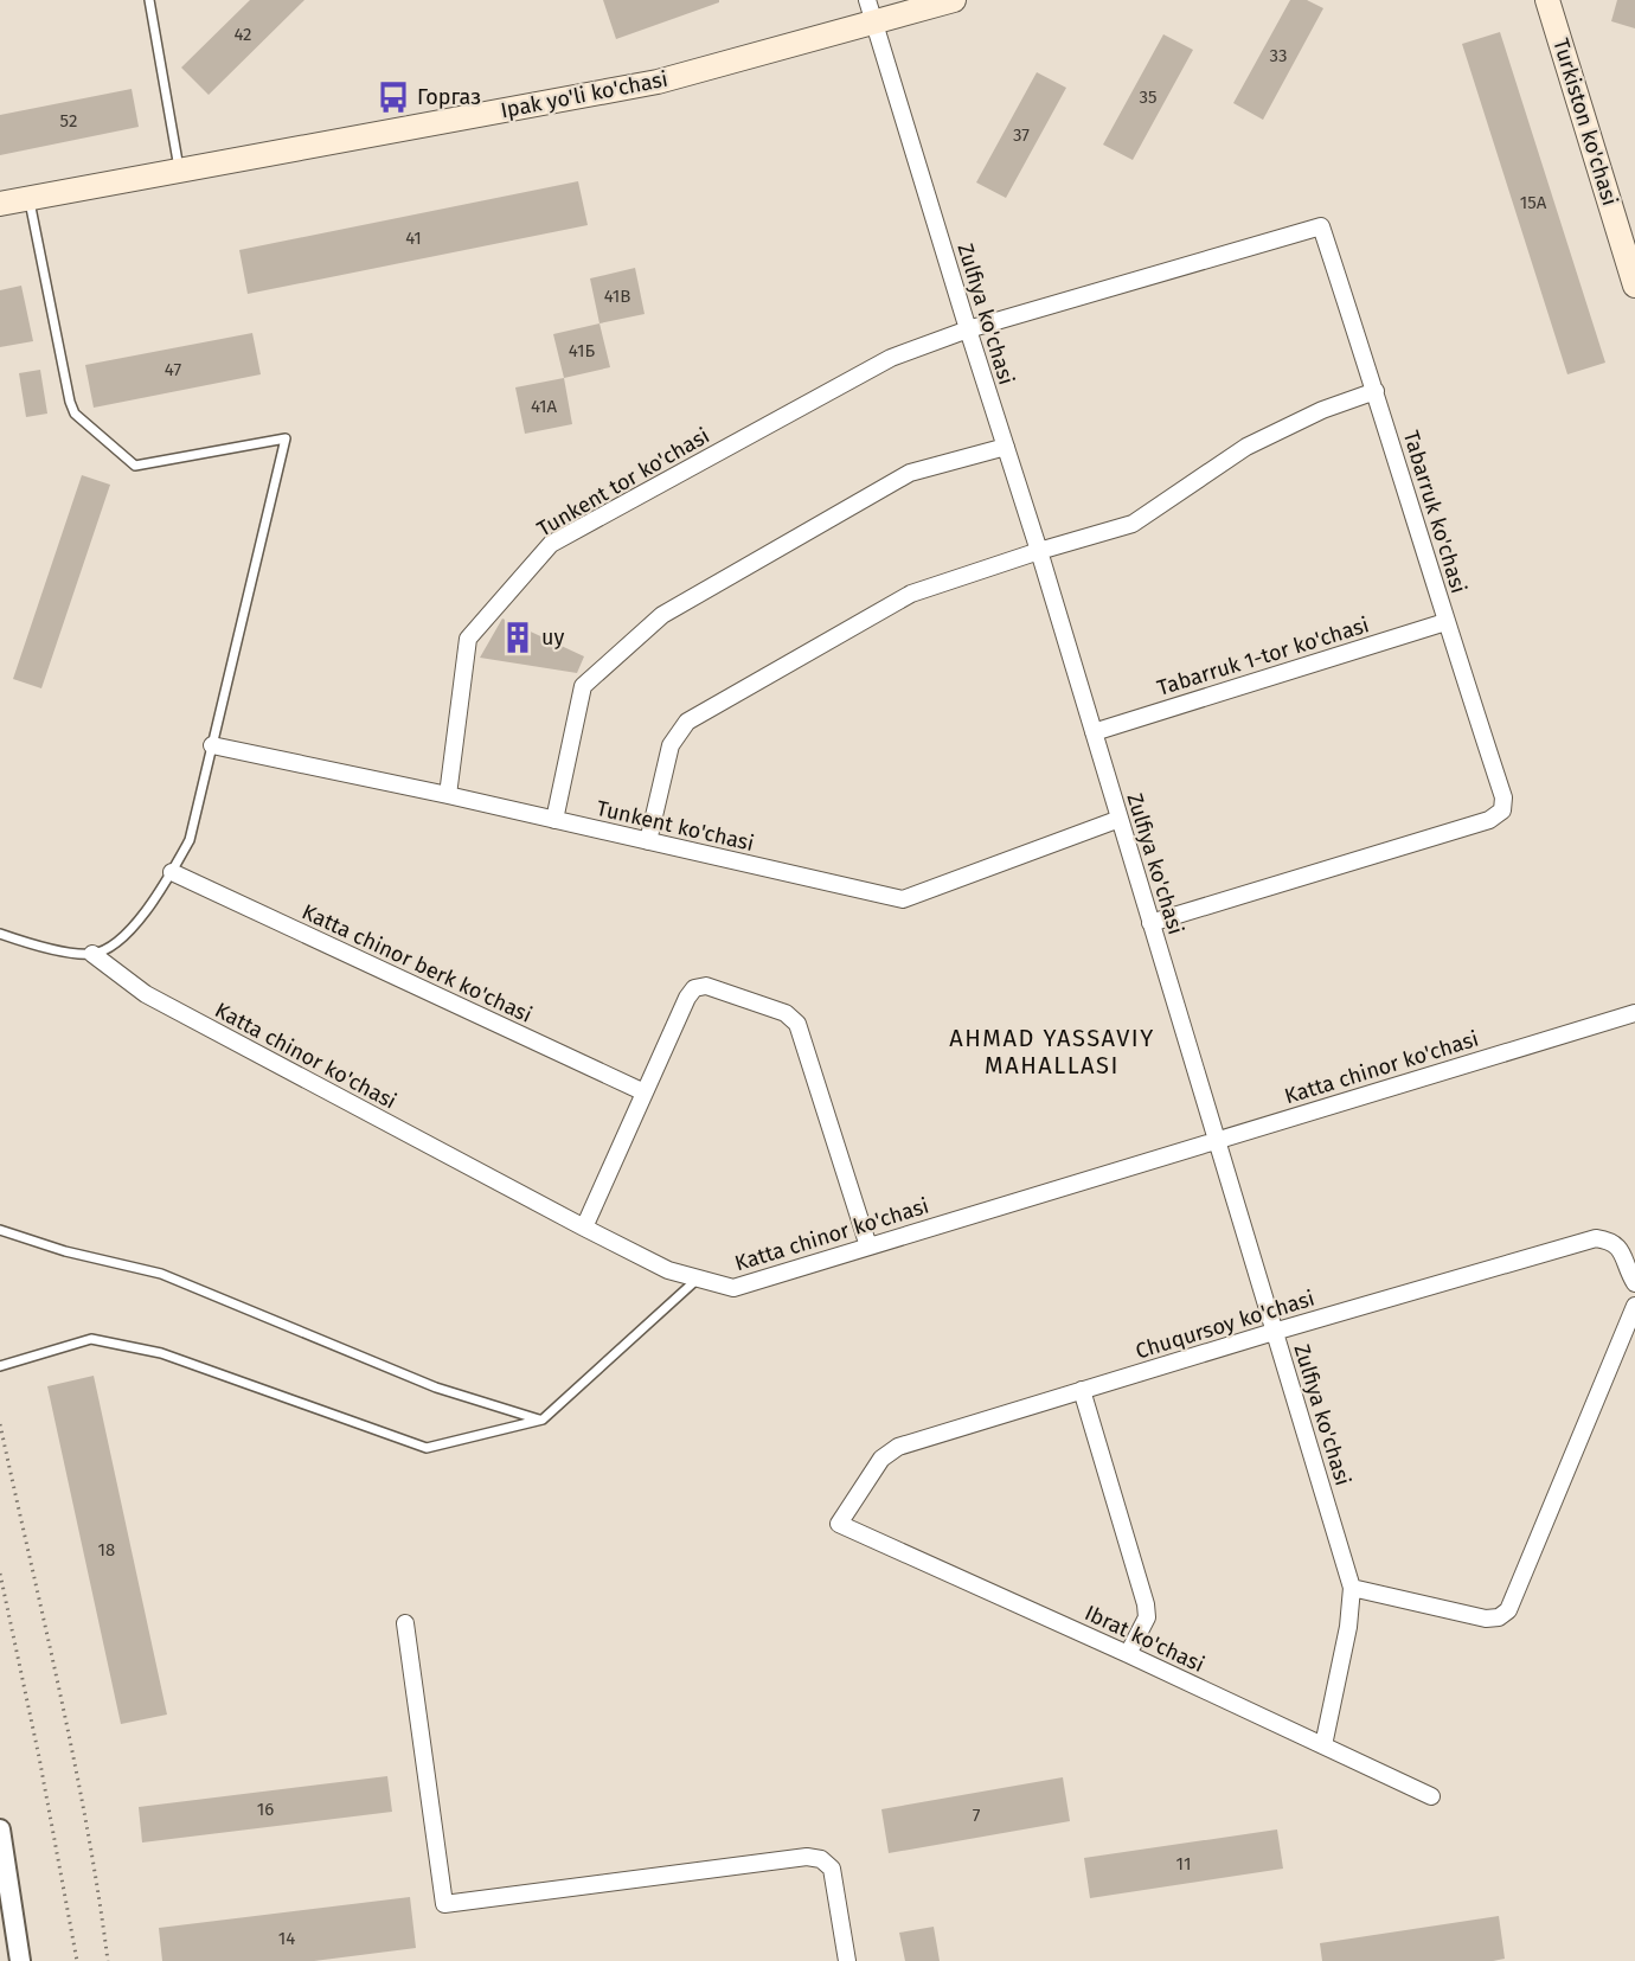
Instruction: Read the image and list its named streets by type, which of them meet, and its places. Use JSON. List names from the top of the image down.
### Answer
{
  "streets": {
    "main road": ["Ipak yo'li ko'chasi", "Turkiston ko'chasi"],
    "street": [
      "Zulfiya ko'chasi",
      "Tunkent tor ko'chasi",
      "Tabarruk ko'chasi",
      "Tabarruk 1-tor ko'chasi",
      "Tunkent ko'chasi",
      "Katta chinor berk ko'chasi",
      "Katta chinor ko'chasi",
      "Chuqursoy ko'chasi",
      "Ibrat ko'chasi"
    ]
  },
  "crossings": [
    ["Ipak yo'li ko'chasi", "Zulfiya ko'chasi"],
    ["Zulfiya ko'chasi", "Tunkent tor ko'chasi"],
    ["Zulfiya ko'chasi", "Tabarruk ko'chasi"],
    ["Zulfiya ko'chasi", "Tabarruk 1-tor ko'chasi"],
    ["Zulfiya ko'chasi", "Tunkent ko'chasi"],
    ["Zulfiya ko'chasi", "Katta chinor ko'chasi"],
    ["Zulfiya ko'chasi", "Chuqursoy ko'chasi"],
    ["Zulfiya ko'chasi", "Ibrat ko'chasi"],
    ["Tunkent tor ko'chasi", "Tabarruk ko'chasi"],
    ["Tunkent tor ko'chasi", "Tunkent ko'chasi"],
    ["Tabarruk ko'chasi", "Tabarruk 1-tor ko'chasi"],
    ["Chuqursoy ko'chasi", "Ibrat ko'chasi"]
  ],
  "districts": ["AHMAD YASSAVIY MAHALLASI"],
  "places": {
    "bus stop": ["Горгаз"],
    "building": ["uy"]
  },
  "house_numbers": [
    "42",
    "33",
    "35",
    "52",
    "37",
    "15А",
    "41",
    "41В",
    "41Б",
    "47",
    "41А",
    "18",
    "16",
    "7",
    "11",
    "14"
  ]
}
